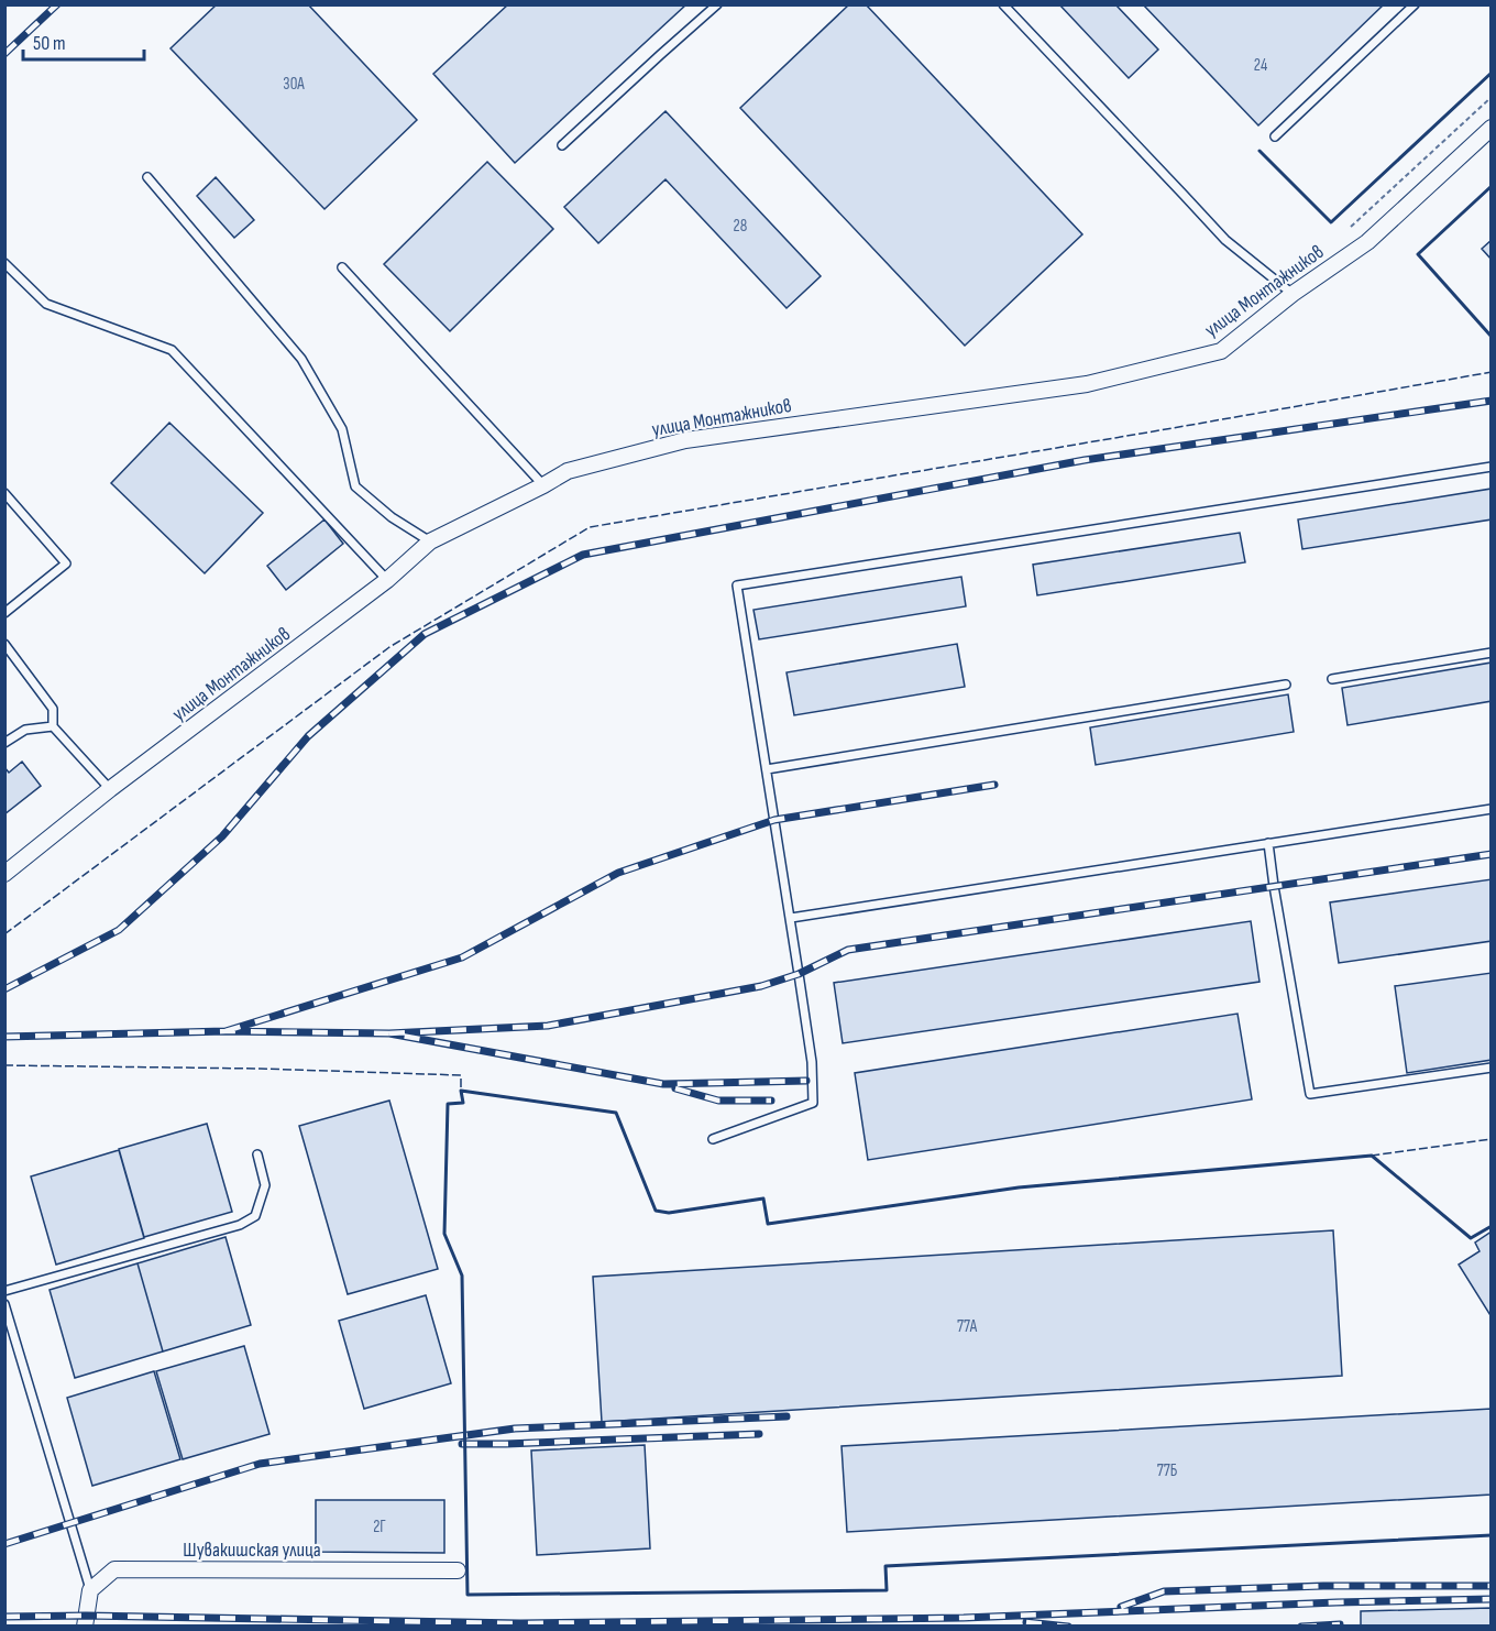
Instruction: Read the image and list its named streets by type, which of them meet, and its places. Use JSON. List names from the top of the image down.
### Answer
{
  "streets": {
    "street": ["улица Монтажников", "Шувакишская улица"]
  },
  "house_numbers": [
    "24",
    "30А",
    "28",
    "77А",
    "77Б",
    "2Г"
  ],
  "scale_bar": "50 m"
}
